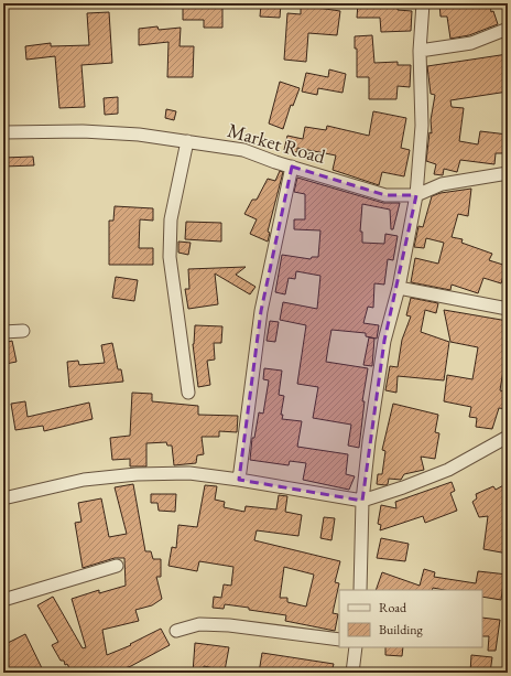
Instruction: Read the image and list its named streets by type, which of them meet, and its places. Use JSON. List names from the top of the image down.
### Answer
{
  "streets": {
    "street": ["Market Road"]
  },
  "legend": ["Road", "Building"]
}
